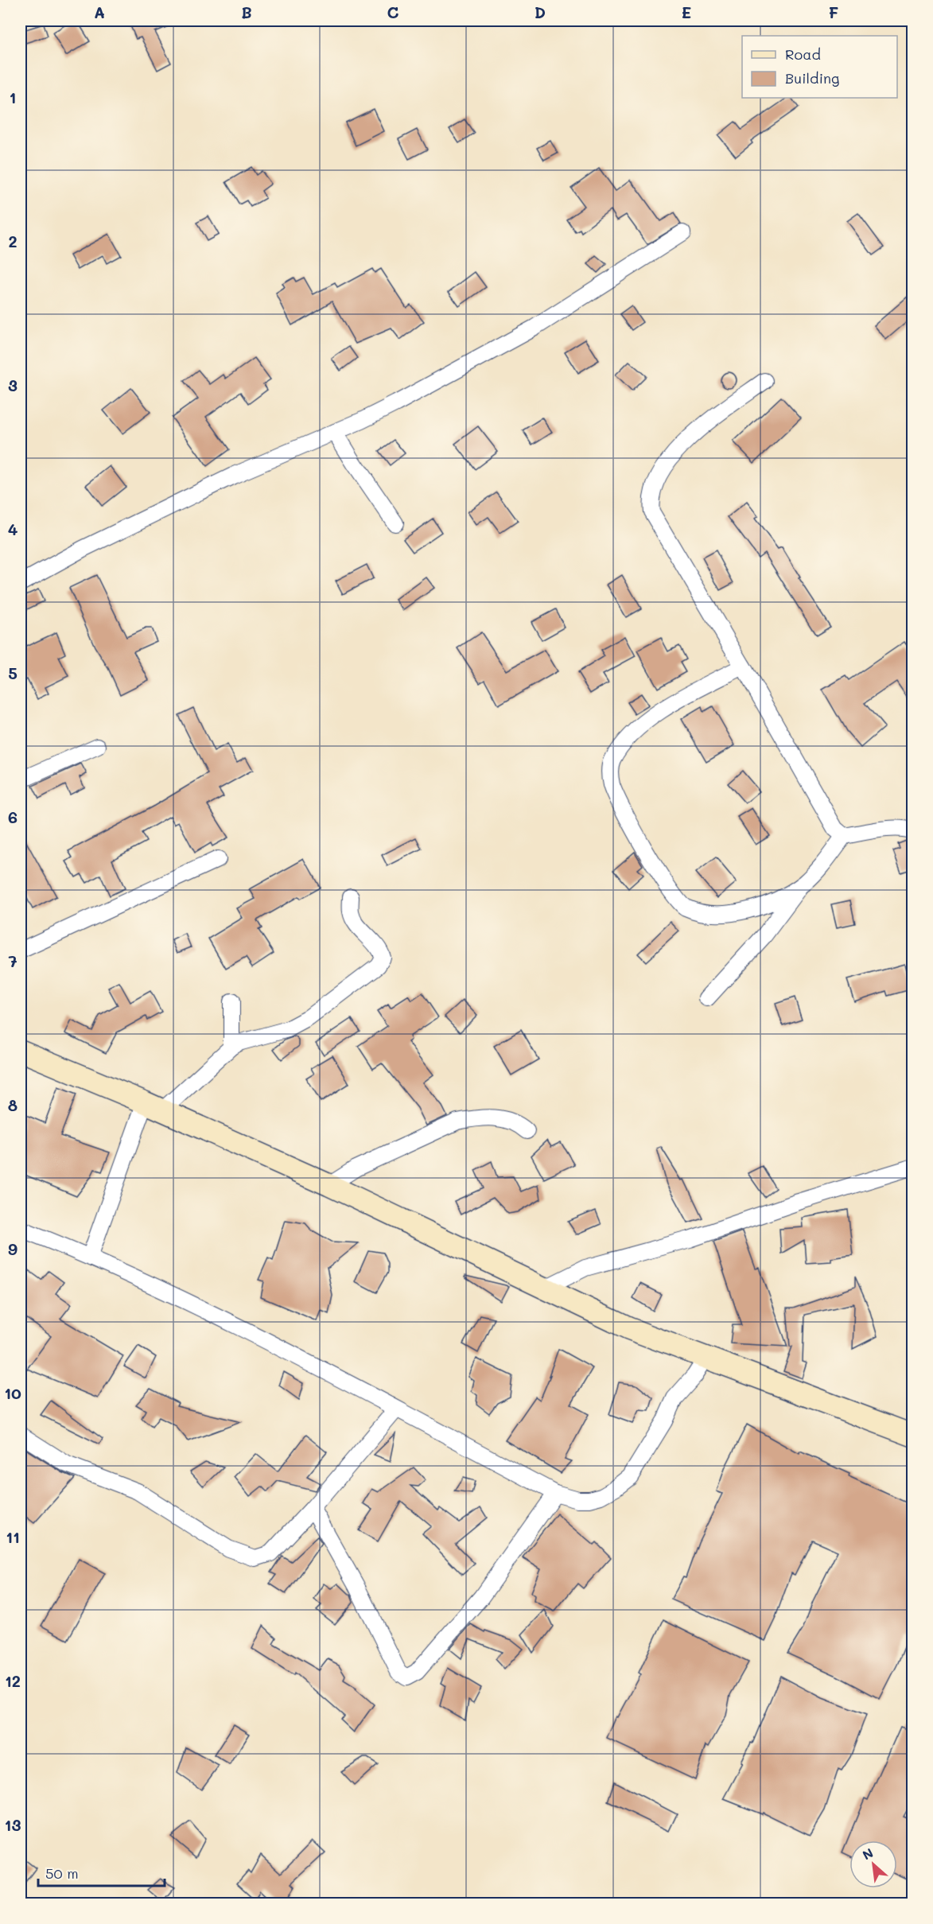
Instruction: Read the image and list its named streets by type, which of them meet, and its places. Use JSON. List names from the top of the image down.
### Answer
{
  "legend": ["Road", "Building"],
  "scale_bar": "50 m",
  "north": "top left",
  "grid": {
    "columns": [
      "A",
      "B",
      "C",
      "D",
      "E",
      "F"
    ],
    "rows": [
      "1",
      "2",
      "3",
      "4",
      "5",
      "6",
      "7",
      "8",
      "9",
      "10",
      "11",
      "12",
      "13"
    ]
  }
}
